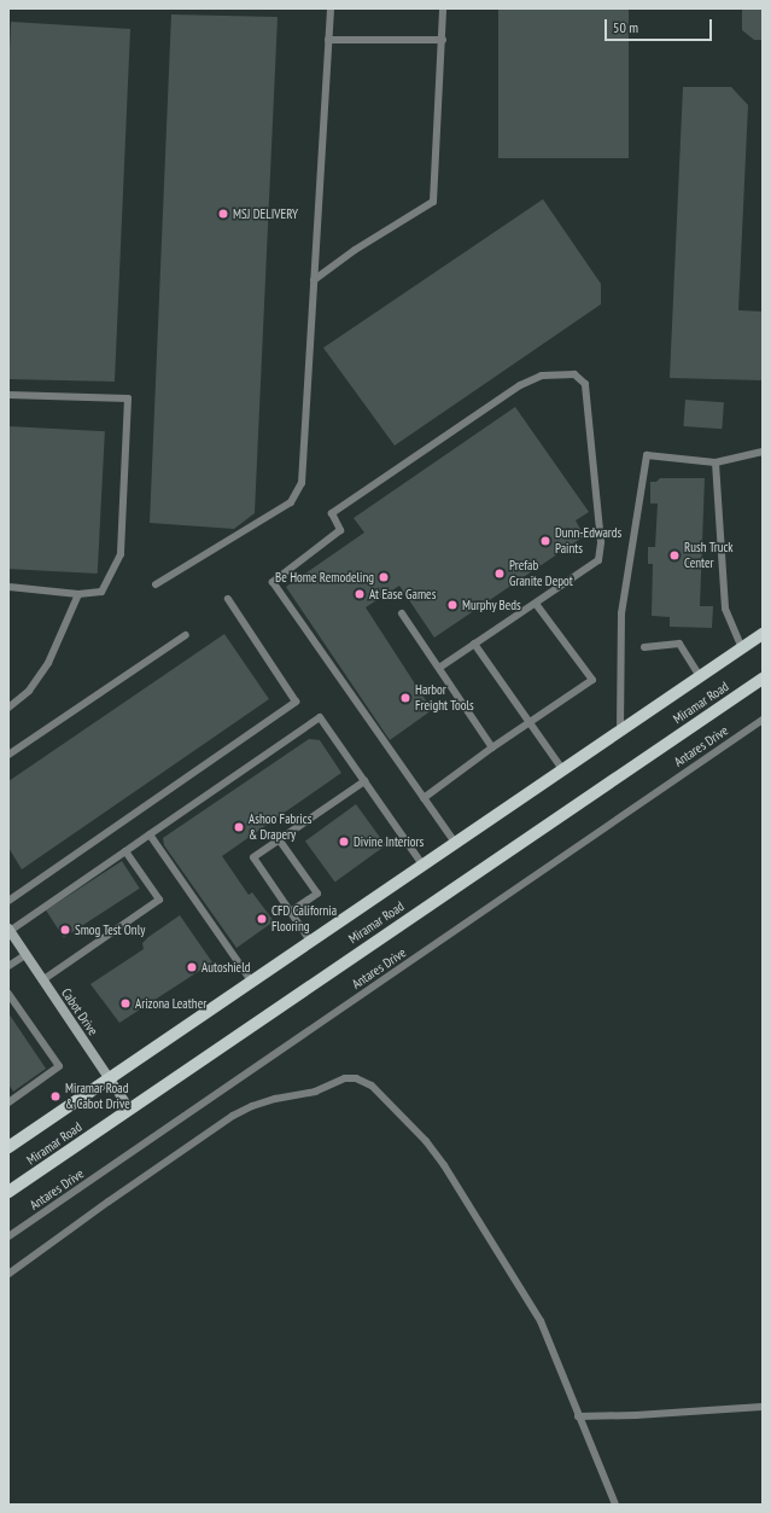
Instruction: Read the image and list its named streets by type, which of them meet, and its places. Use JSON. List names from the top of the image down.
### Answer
{
  "streets": {
    "main road": ["Miramar Road"],
    "street": ["Cabot Drive"],
    "lane": ["Antares Drive"]
  },
  "crossings": [
    ["Miramar Road", "Cabot Drive"]
  ],
  "places": [
    "MSJ DELIVERY",
    "Dunn-Edwards Paints",
    "Rush Truck Center",
    "Prefab Granite Depot",
    "Be Home Remodeling",
    "At Ease Games",
    "Murphy Beds",
    "Harbor Freight Tools",
    "Ashoo Fabrics & Drapery",
    "Divine Interiors",
    "CFD California Flooring",
    "Smog Test Only",
    "Autoshield",
    "Arizona Leather",
    "Miramar Road & Cabot Drive"
  ],
  "scale_bar": "50 m"
}
